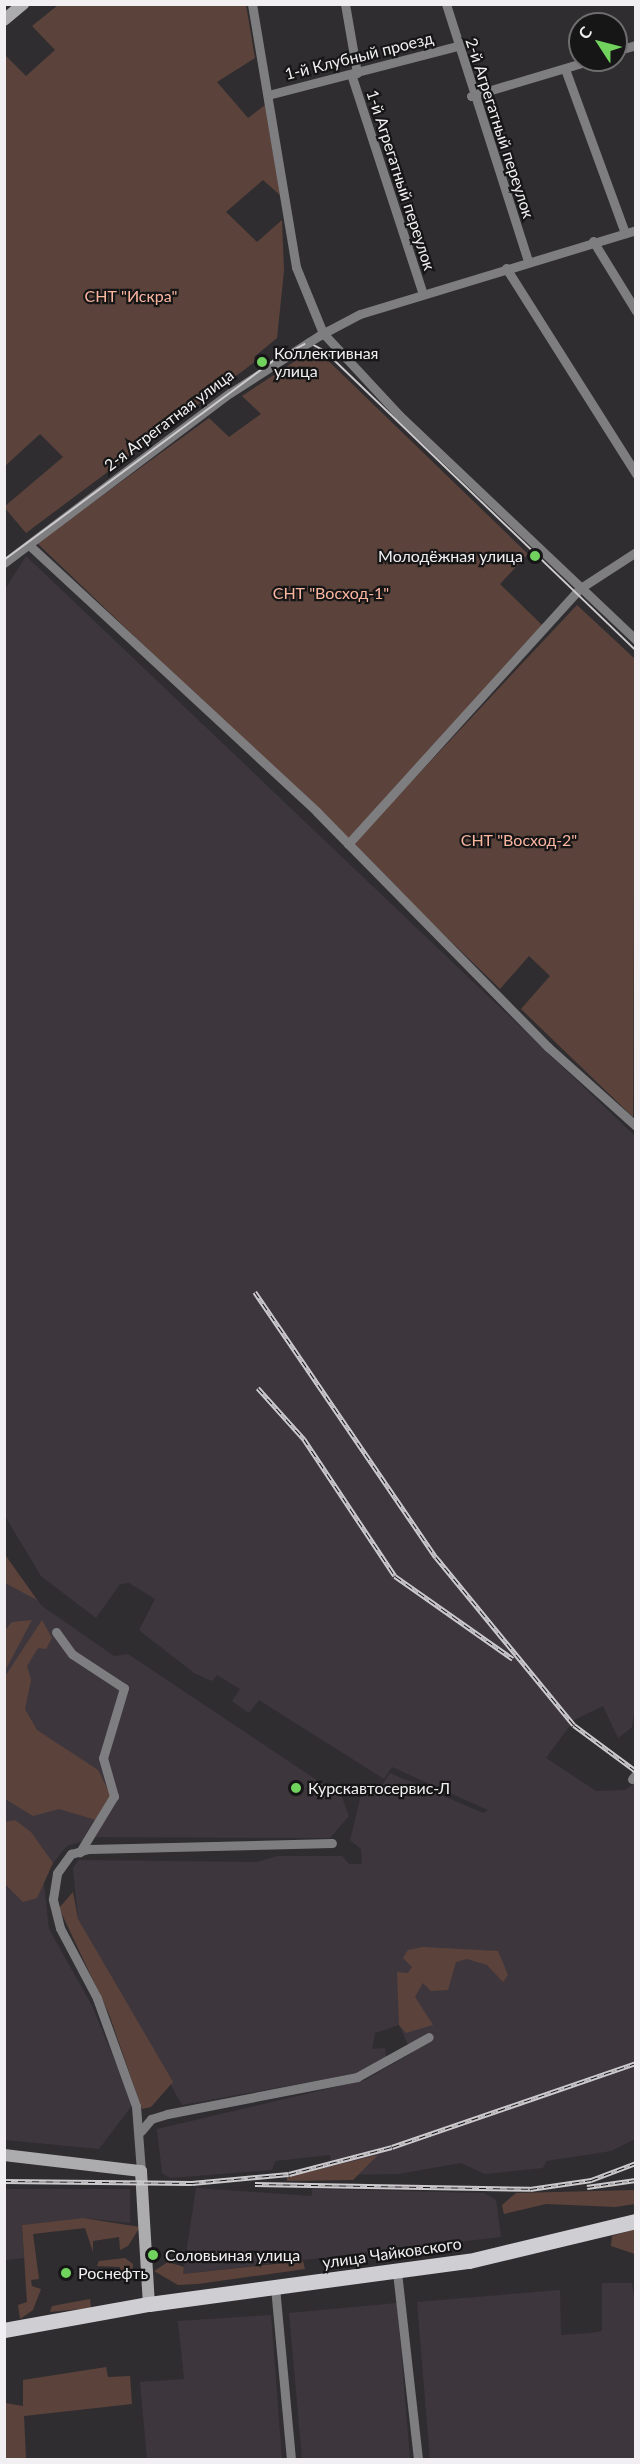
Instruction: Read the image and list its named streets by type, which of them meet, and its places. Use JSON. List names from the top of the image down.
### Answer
{
  "streets": {
    "main road": ["улица Чайковского"],
    "street": [
      "1-й Клубный проезд",
      "2-й Агрегатный переулок",
      "1-й Агрегатный переулок",
      "2-я Агрегатная улица"
    ]
  },
  "crossings": [
    ["1-й Клубный проезд", "2-й Агрегатный переулок"],
    ["1-й Клубный проезд", "1-й Агрегатный переулок"],
    ["2-й Агрегатный переулок", "2-я Агрегатная улица"],
    ["1-й Агрегатный переулок", "2-я Агрегатная улица"]
  ],
  "parks": ["СНТ \"Искра\"", "СНТ \"Восход-1\"", "СНТ \"Восход-2\""],
  "places": [
    "Коллективная улица",
    "Молодёжная улица",
    "Курскавтосервис-Л",
    "Соловьиная улица",
    "Роснефть"
  ],
  "north": "top left"
}
